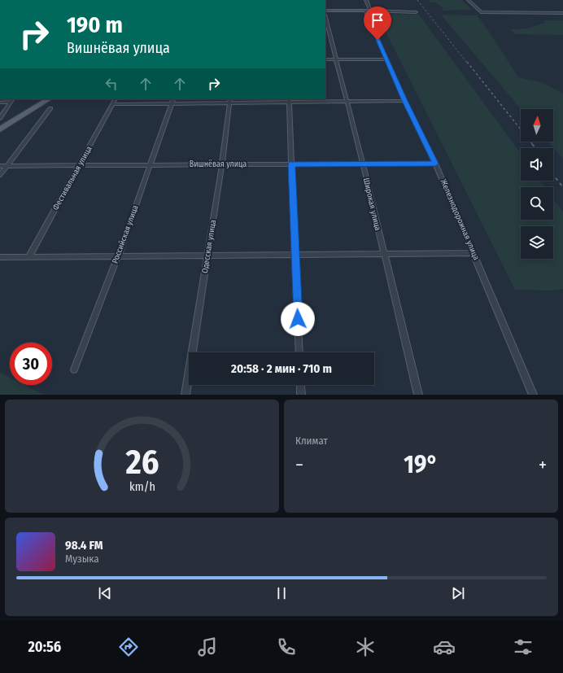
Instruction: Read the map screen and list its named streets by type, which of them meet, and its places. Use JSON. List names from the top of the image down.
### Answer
{
  "streets": {
    "street": [
      "Вишнёвая улица",
      "Фестивальная улица",
      "Широкая улица",
      "Железнодорожная улица",
      "Российская улица",
      "Одесская улица"
    ]
  },
  "crossings": [
    ["Вишнёвая улица", "Фестивальная улица"],
    ["Вишнёвая улица", "Широкая улица"],
    ["Вишнёвая улица", "Железнодорожная улица"],
    ["Вишнёвая улица", "Российская улица"],
    ["Вишнёвая улица", "Одесская улица"]
  ],
  "north": "top",
  "page": {
    "turn": ["190 m", "Вишнёвая улица"],
    "limit": "30",
    "trip": "20:58 · 2 мин · 710 m",
    "tile": "Климат",
    "heat": ["−", "19°", "+"],
    "song": ["98.4 FM", "Музыка"],
    "tabs": "20:56",
    "gauge": ["26", "km/h"]
  }
}
